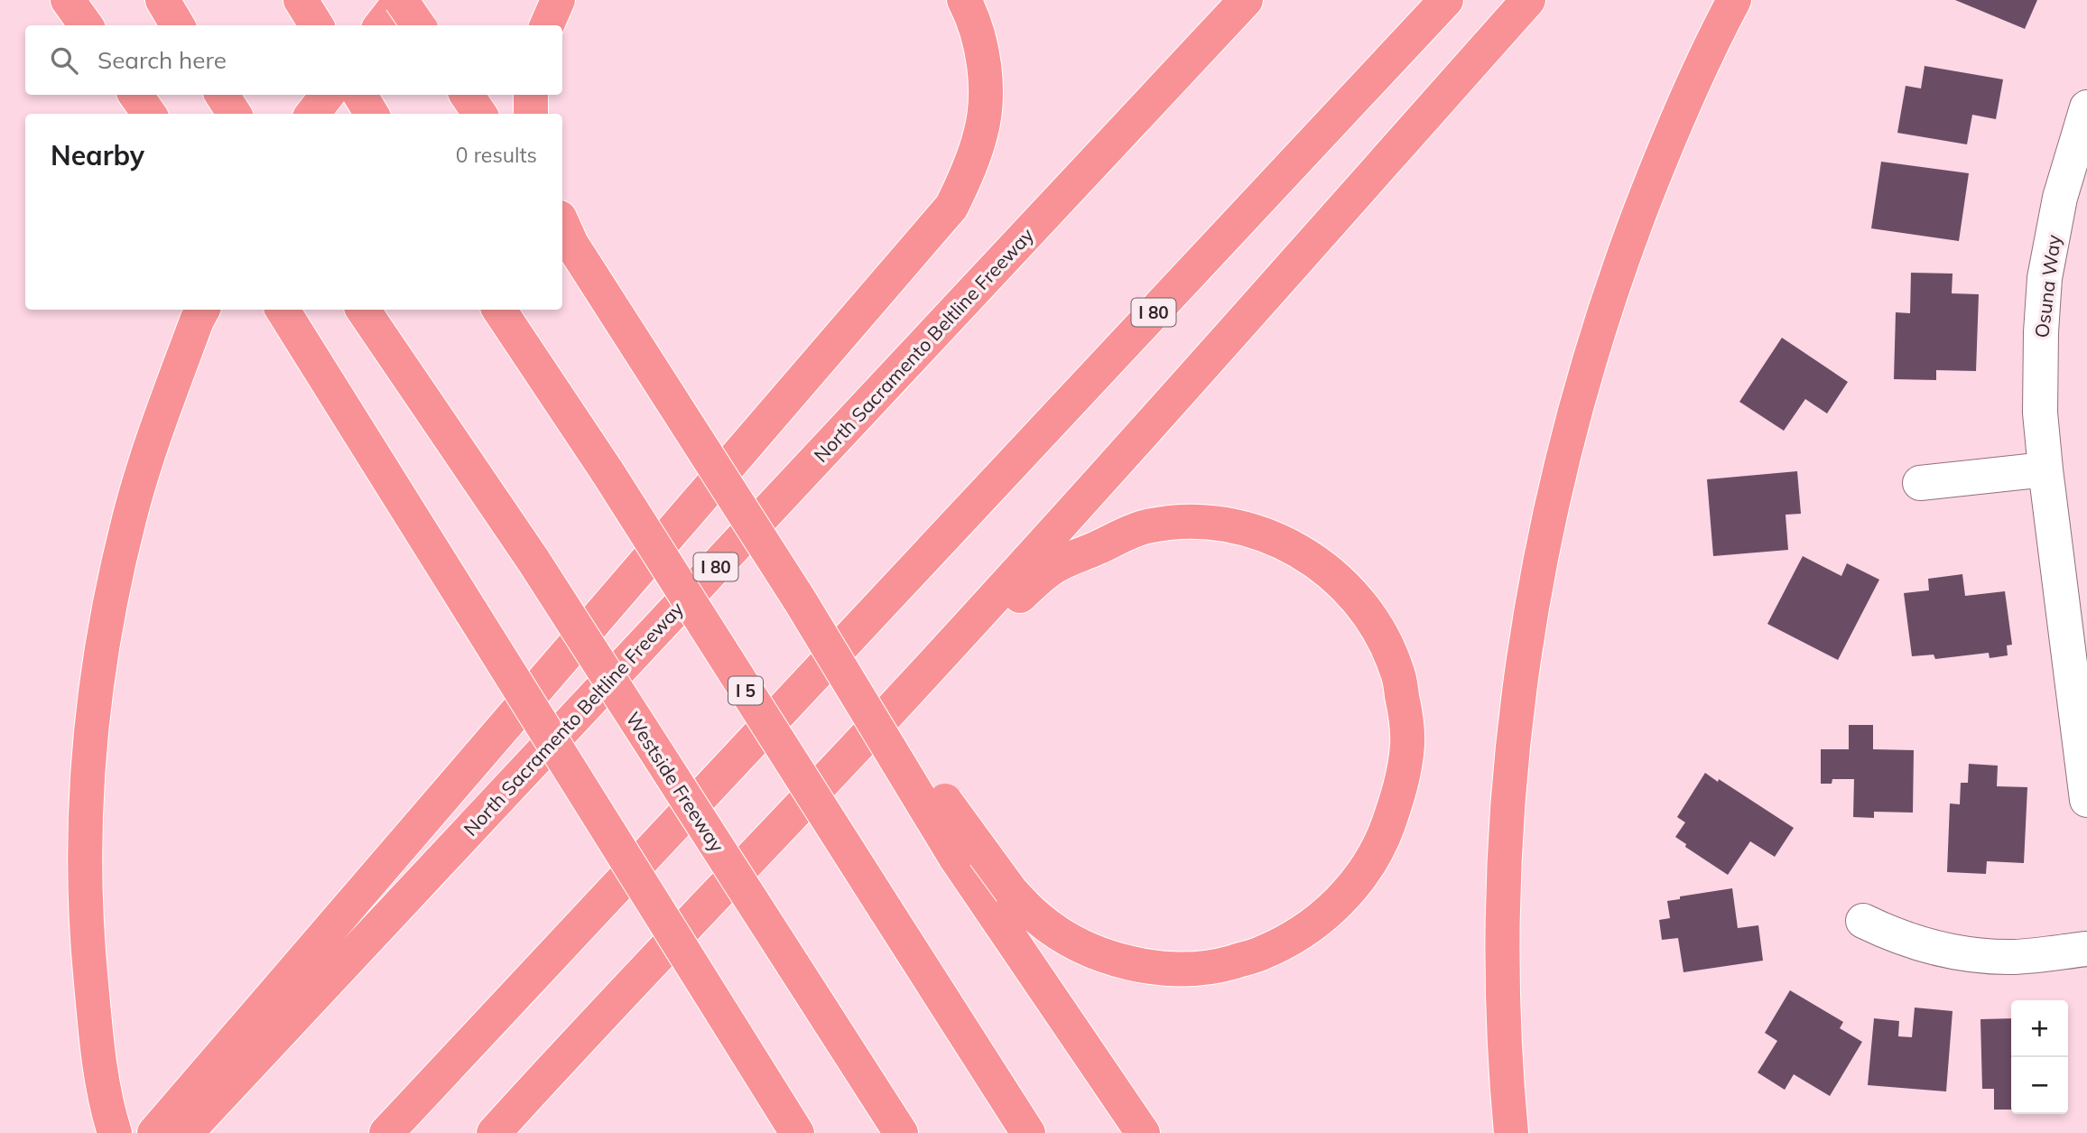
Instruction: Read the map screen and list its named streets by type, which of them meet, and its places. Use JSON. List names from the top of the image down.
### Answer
{
  "streets": {
    "highway": [
      "I 80",
      "North Sacramento Beltline Freeway",
      "I 5",
      "Westside Freeway"
    ],
    "street": ["Osuna Way"]
  },
  "page": {
    "search": "Search here",
    "heading": ["Nearby", "0 results"],
    "map_buttons": ["+", "−"]
  }
}
